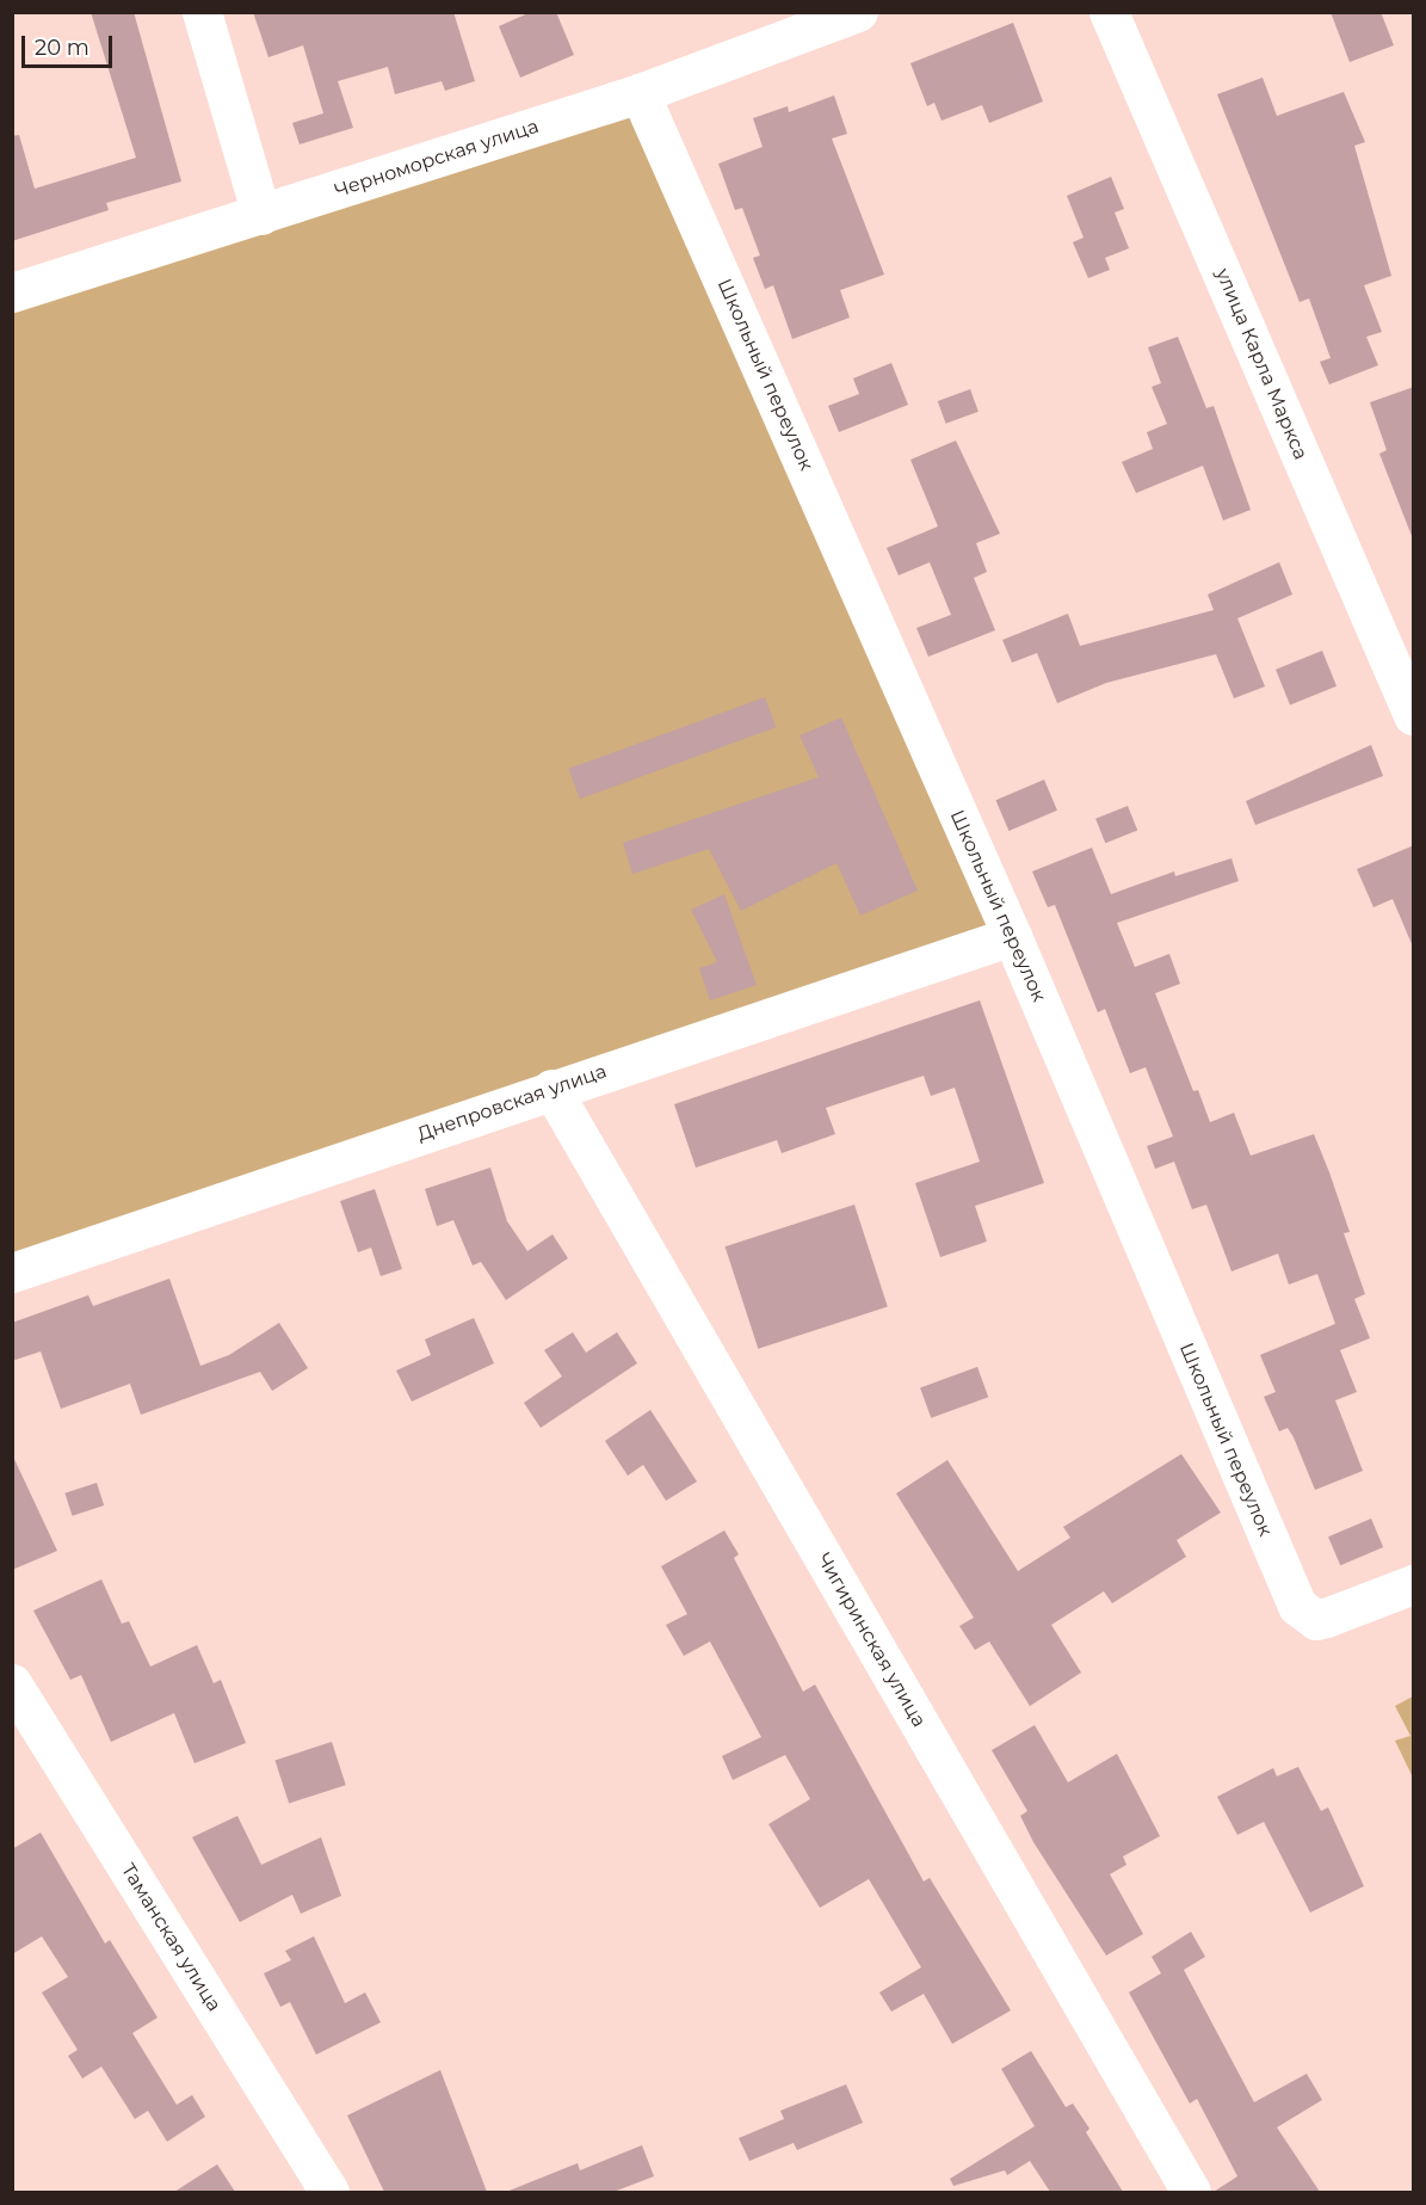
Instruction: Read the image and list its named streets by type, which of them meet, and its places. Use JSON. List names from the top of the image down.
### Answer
{
  "streets": {
    "street": [
      "Черноморская улица",
      "улица Карла Маркса",
      "Школьный переулок",
      "Днепровская улица",
      "Чигиринская улица",
      "Таманская улица"
    ]
  },
  "crossings": [
    ["Черноморская улица", "Школьный переулок"],
    ["Школьный переулок", "Днепровская улица"],
    ["Днепровская улица", "Чигиринская улица"]
  ],
  "scale_bar": "20 m"
}
